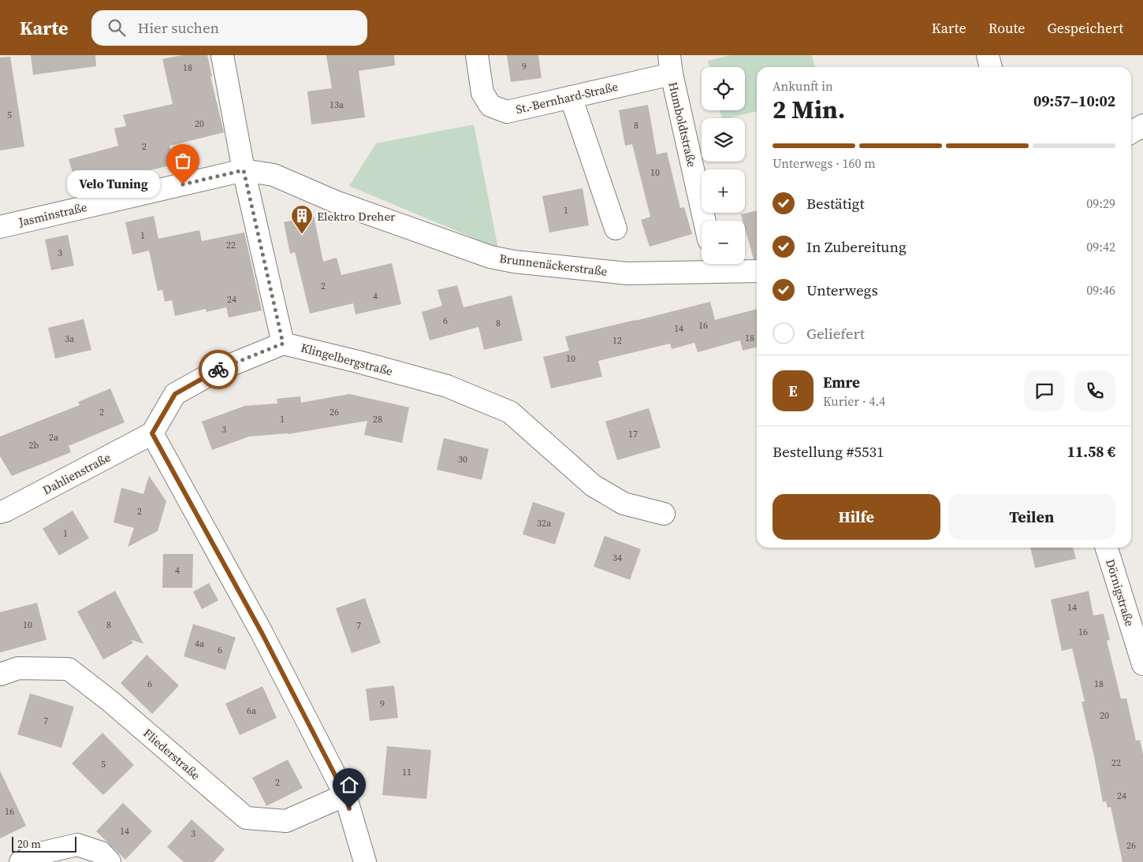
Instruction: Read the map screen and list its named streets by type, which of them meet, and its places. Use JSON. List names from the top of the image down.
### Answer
{
  "streets": {
    "street": [
      "St.-Bernhard-Straße",
      "Humboldtstraße",
      "Jasminstraße",
      "Brunnenäckerstraße",
      "Klingelbergstraße",
      "Dahlienstraße",
      "Dörnigstraße",
      "Fliederstraße"
    ]
  },
  "crossings": [
    ["St.-Bernhard-Straße", "Humboldtstraße"],
    ["Jasminstraße", "Brunnenäckerstraße"]
  ],
  "places": {
    "other": ["Velo Tuning"],
    "building": ["Elektro Dreher"]
  },
  "house_numbers": [
    "9",
    "18",
    "13a",
    "5",
    "20",
    "8",
    "2",
    "10",
    "1",
    "1",
    "22",
    "3",
    "2",
    "4",
    "24",
    "6",
    "8",
    "16",
    "14",
    "18",
    "3a",
    "12",
    "10",
    "2",
    "26",
    "1",
    "28",
    "3",
    "17",
    "2a",
    "2b",
    "30",
    "2",
    "32a",
    "1",
    "34",
    "4",
    "14",
    "10",
    "8",
    "7",
    "16",
    "4a",
    "6",
    "6",
    "18",
    "9",
    "6a",
    "20",
    "7",
    "22",
    "5",
    "11",
    "2",
    "24",
    "16",
    "14",
    "3",
    "26"
  ],
  "scale_bar": "20 m",
  "page": {
    "header": "Karte",
    "search": "Hier suchen",
    "nav": ["Karte", "Route", "Gespeichert"],
    "map_buttons": ["+", "−"],
    "heading": ["2 Min.", "Ankunft in", "09:57–10:02"],
    "panel": [
      "Emre",
      "Kurier · 4.4",
      "Bestellung #5531",
      "11.58 €"
    ],
    "bar": "Unterwegs · 160 m",
    "bubble": "Velo Tuning",
    "list": [
      ["Bestätigt", "09:29"],
      ["In Zubereitung", "09:42"],
      ["Unterwegs", "09:46"],
      "Geliefert"
    ],
    "round": "E",
    "buttons": ["Hilfe", "Teilen"],
    "scale": "20 m"
  }
}
